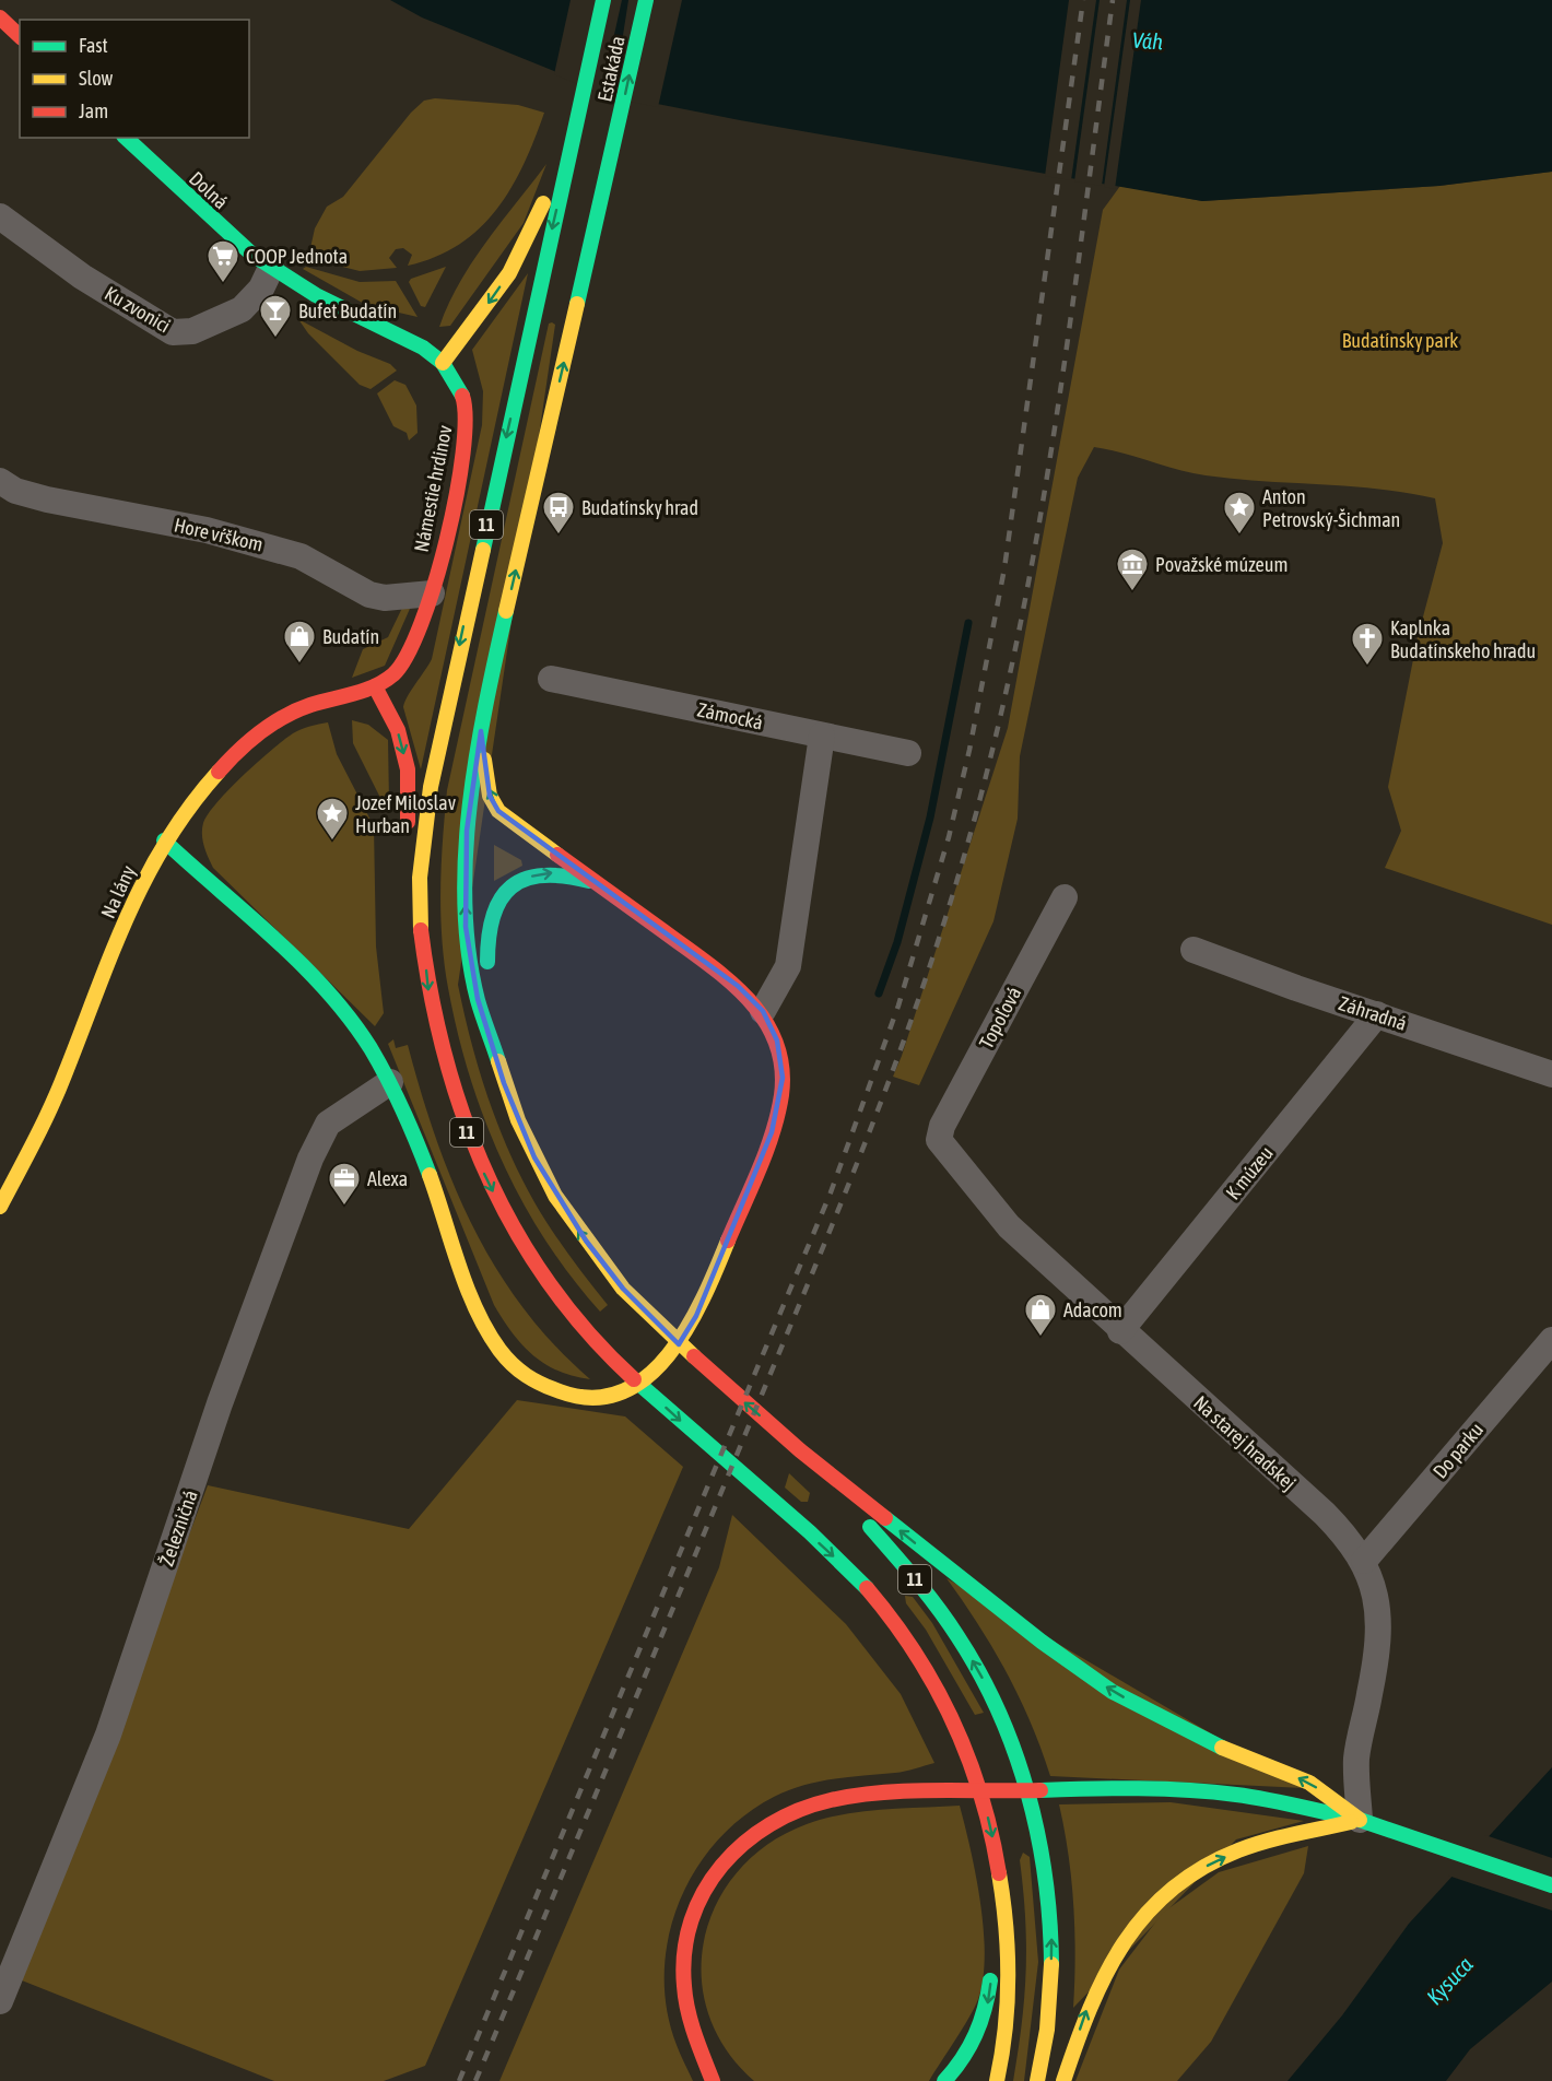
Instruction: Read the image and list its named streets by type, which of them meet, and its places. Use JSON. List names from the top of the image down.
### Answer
{
  "streets": {
    "main road": [
      "Estakáda",
      "Dolná",
      "Námestie hrdinov",
      "11",
      "Na lány"
    ],
    "street": [
      "Ku zvonici",
      "Hore vŕškom",
      "Zámocká",
      "Záhradná",
      "Topoľová",
      "K múzeu",
      "Na starej hradskej",
      "Do parku",
      "Železničná"
    ]
  },
  "crossings": [
    ["Estakáda", "11"],
    ["Dolná", "Ku zvonici"],
    ["Dolná", "Námestie hrdinov"],
    ["Ku zvonici", "Námestie hrdinov"],
    ["Námestie hrdinov", "Hore vŕškom"],
    ["Námestie hrdinov", "Na lány"],
    ["Záhradná", "K múzeu"],
    ["Topoľová", "Na starej hradskej"],
    ["K múzeu", "Na starej hradskej"],
    ["Na starej hradskej", "Do parku"]
  ],
  "water": ["Váh", "Kysuca"],
  "parks": ["Budatínsky park"],
  "places": {
    "supermarket": ["COOP Jednota"],
    "bar": ["Bufet Budatín"],
    "bus stop": ["Budatínsky hrad"],
    "place": ["Anton Petrovský-Šichman", "Jozef Miloslav Hurban"],
    "museum": ["Považské múzeum"],
    "shop": ["Budatín", "Adacom"],
    "church": ["Kaplnka Budatínskeho hradu"],
    "office": ["Alexa"]
  },
  "legend": ["Fast", "Slow", "Jam"]
}
